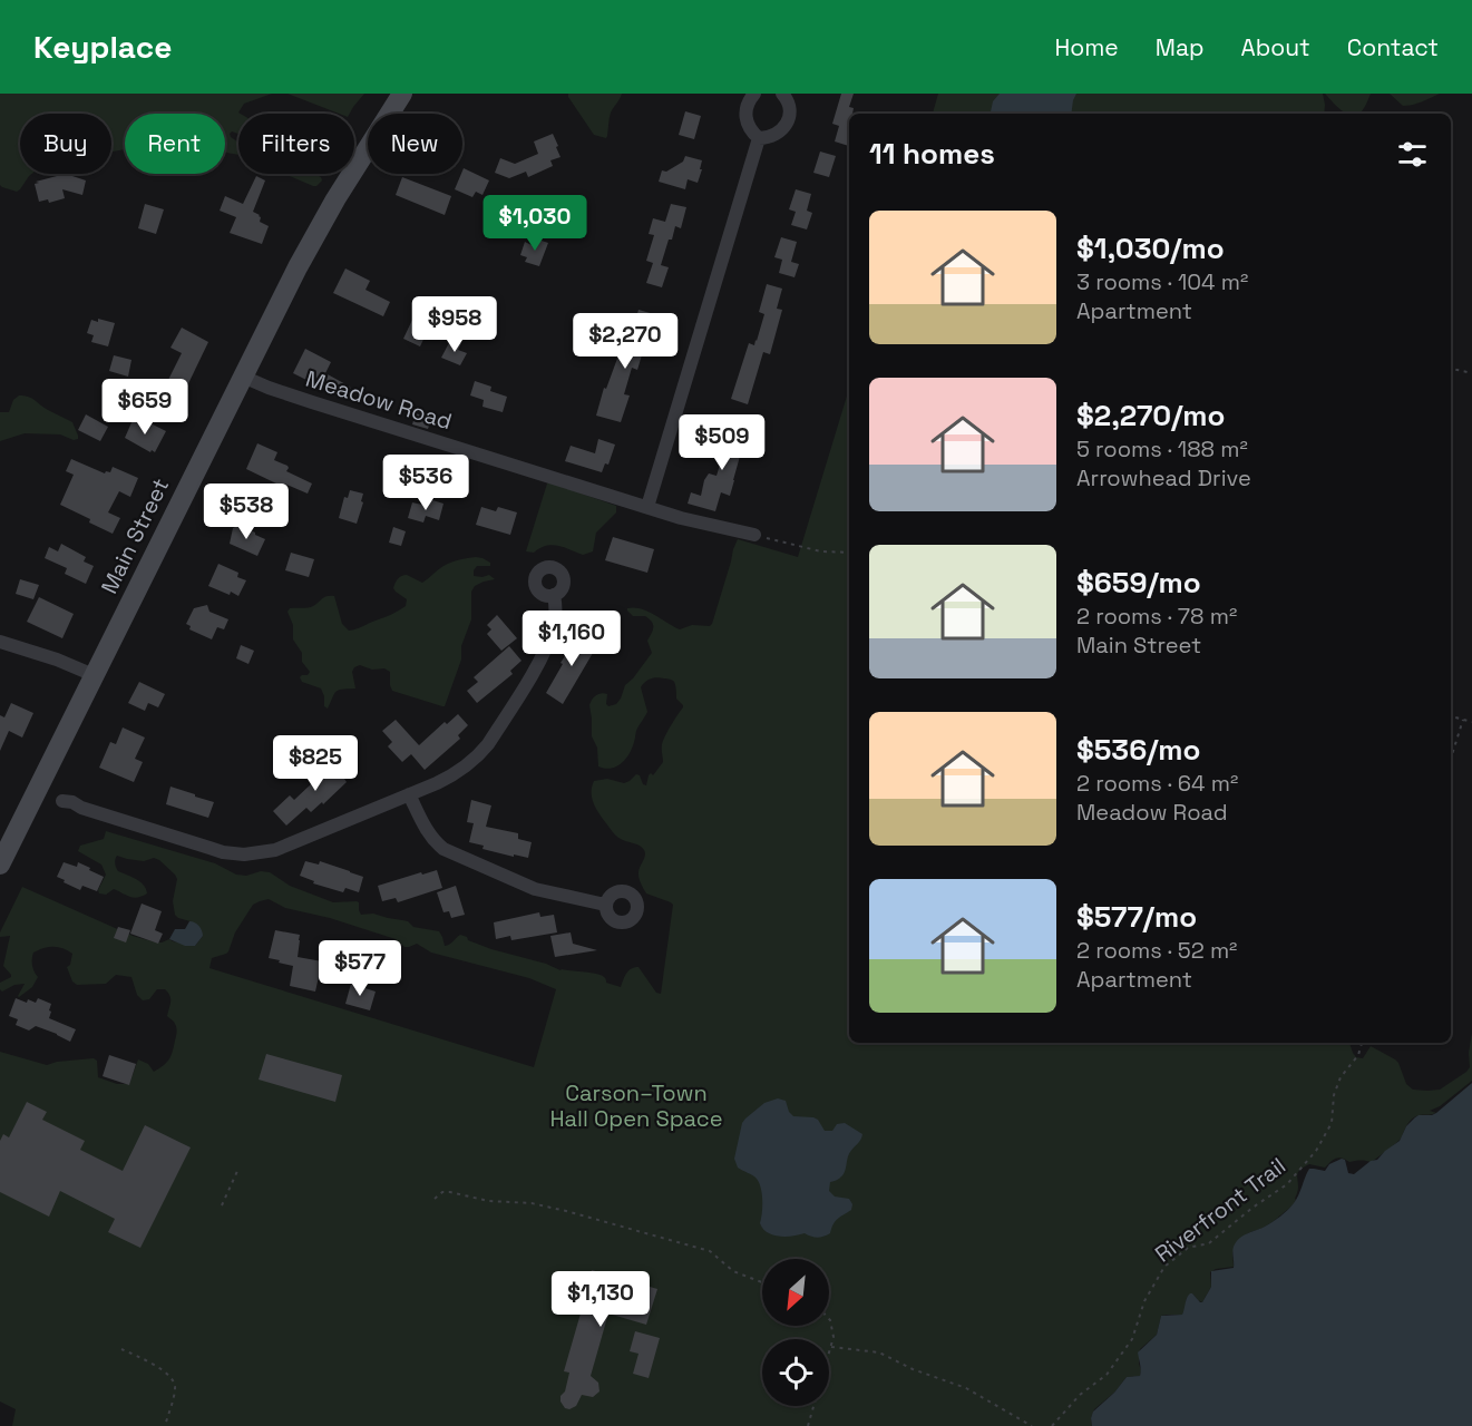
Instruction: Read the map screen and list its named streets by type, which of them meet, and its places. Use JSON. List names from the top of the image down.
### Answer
{
  "streets": {
    "main road": ["Main Street"],
    "street": ["Meadow Road"],
    "path": ["Riverfront Trail"]
  },
  "crossings": [
    ["Meadow Road", "Main Street"]
  ],
  "parks": ["Carson–Town Hall Open Space"],
  "north": "bottom left",
  "page": {
    "header": "Keyplace",
    "nav": [
      "Home",
      "Map",
      "About",
      "Contact"
    ],
    "chip": [
      "Buy",
      "Rent",
      "Filters",
      "New"
    ],
    "heading": "11 homes",
    "list": [
      {
        "name": "$1,030/mo",
        "note": "3 rooms · 104 m² · Apartment"
      },
      {
        "name": "$2,270/mo",
        "note": "5 rooms · 188 m² · Arrowhead Drive"
      },
      {
        "name": "$659/mo",
        "note": "2 rooms · 78 m² · Main Street"
      },
      {
        "name": "$536/mo",
        "note": "2 rooms · 64 m² · Meadow Road"
      },
      {
        "name": "$577/mo",
        "note": "2 rooms · 52 m² · Apartment"
      }
    ],
    "price": [
      "$1,030",
      "$958",
      "$2,270",
      "$659",
      "$509",
      "$536",
      "$538",
      "$1,160",
      "$825",
      "$577",
      "$1,130"
    ]
  }
}
